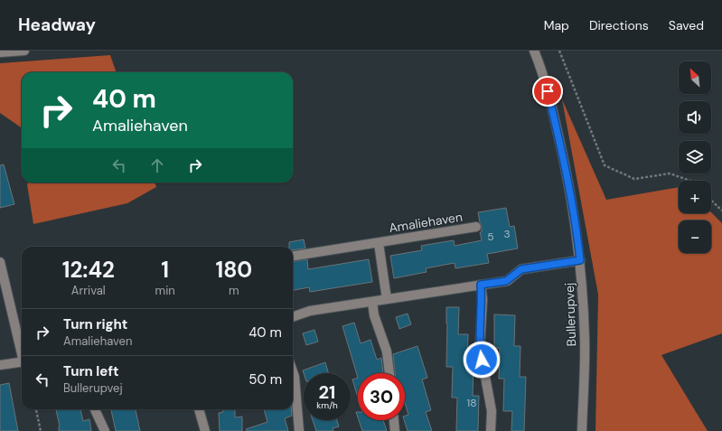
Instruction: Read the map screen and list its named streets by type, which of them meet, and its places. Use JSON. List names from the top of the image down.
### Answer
{
  "streets": {
    "street": ["Amaliehaven", "Bullerupvej"]
  },
  "house_numbers": ["3", "5", "18"],
  "north": "top left",
  "page": {
    "header": "Headway",
    "nav": ["Map", "Directions", "Saved"],
    "map_buttons": ["+", "−"],
    "turn": ["40 m", "Amaliehaven"],
    "eta": [
      "12:42",
      "Arrival",
      "1",
      "min",
      "180",
      "m"
    ],
    "list": [
      {
        "name": "Turn right",
        "note": "Amaliehaven",
        "value": "40 m"
      },
      {
        "name": "Turn left",
        "note": "Bullerupvej",
        "value": "50 m"
      }
    ],
    "speed": "21 km/h",
    "limit": "30"
  }
}
